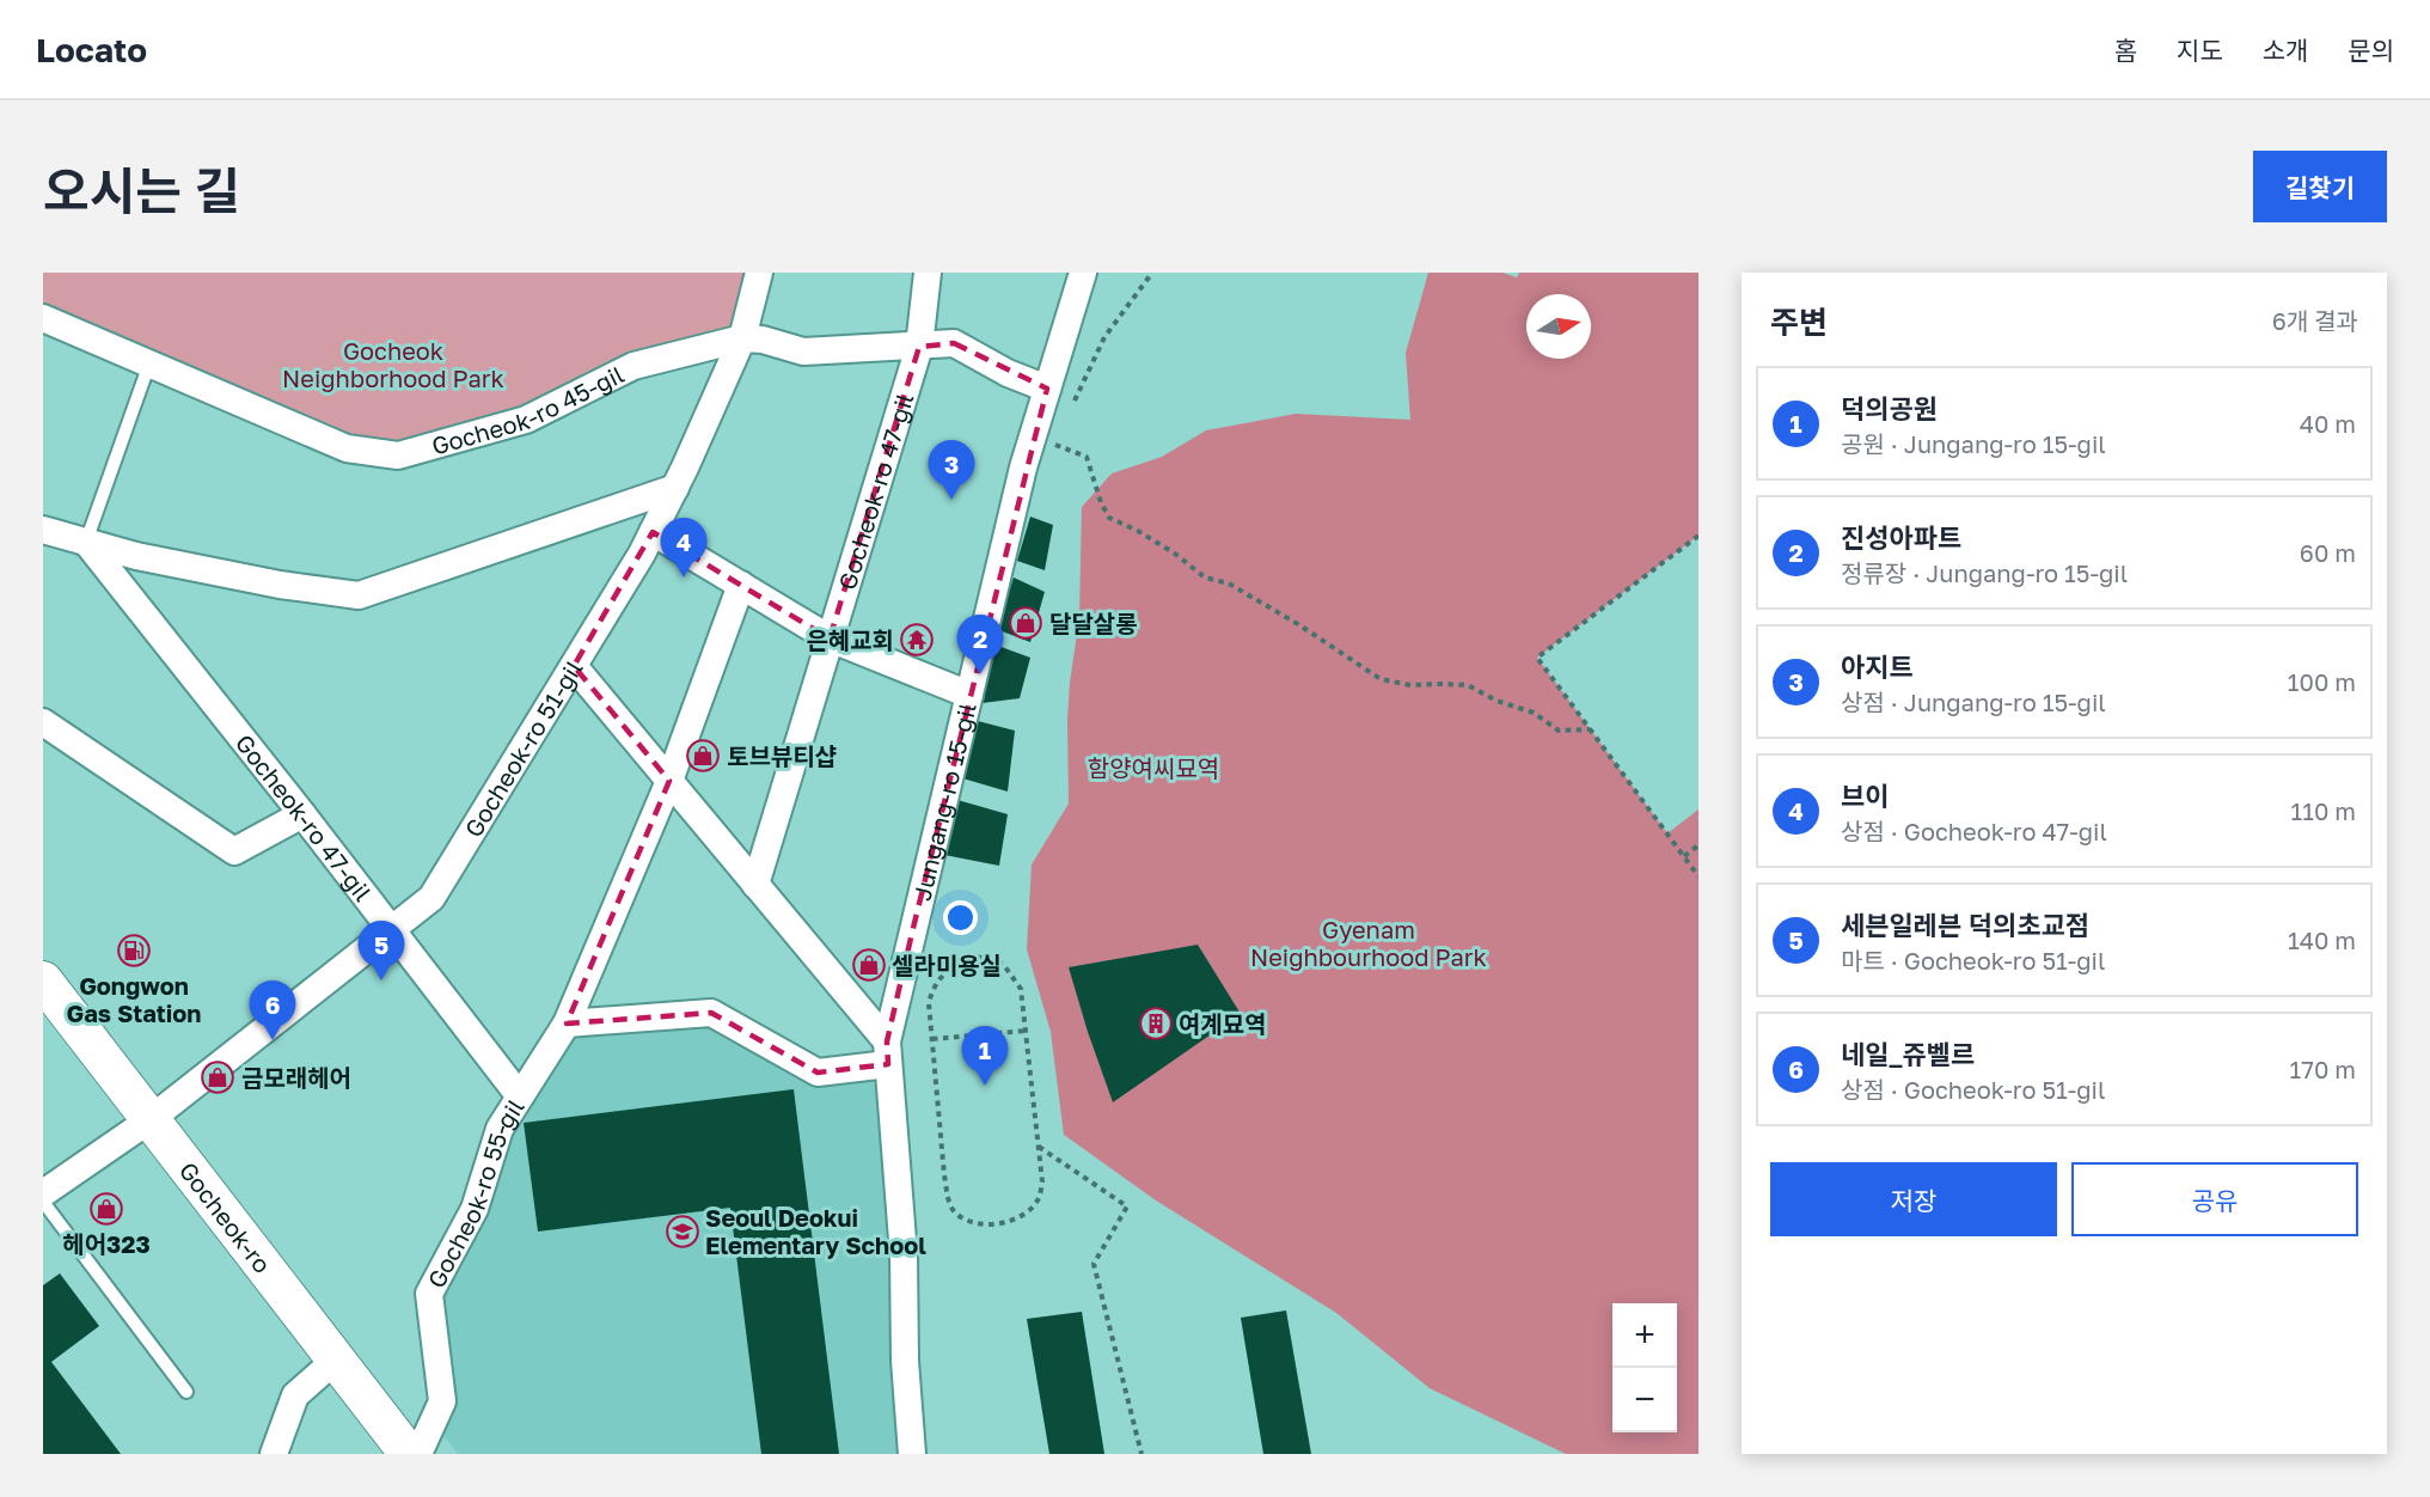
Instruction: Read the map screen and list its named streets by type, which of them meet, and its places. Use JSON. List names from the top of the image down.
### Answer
{
  "streets": {
    "main road": ["Gocheok-ro"],
    "street": [
      "Gocheok-ro 45-gil",
      "Gocheok-ro 47-gil",
      "Gocheok-ro 51-gil",
      "Jungang-ro 15-gil",
      "Gocheok-ro 55-gil"
    ]
  },
  "crossings": [
    ["Gocheok-ro 45-gil", "Gocheok-ro 47-gil"],
    ["Gocheok-ro 45-gil", "Gocheok-ro 51-gil"],
    ["Gocheok-ro 45-gil", "Jungang-ro 15-gil"],
    ["Gocheok-ro 47-gil", "Gocheok-ro 51-gil"],
    ["Gocheok-ro 47-gil", "Gocheok-ro 55-gil"],
    ["Gocheok-ro 51-gil", "Gocheok-ro"]
  ],
  "parks": ["Gocheok Neighborhood Park", "함양여씨묘역", "Gyenam Neighbourhood Park"],
  "places": {
    "shop": [
      "달달살롱",
      "토브뷰티샵",
      "셀라미용실",
      "금모래헤어",
      "헤어323"
    ],
    "temple": ["은혜교회"],
    "fuel station": ["Gongwon Gas Station"],
    "building": ["여계묘역"],
    "school or university": ["Seoul Deokui Elementary School"]
  },
  "north": "right",
  "page": {
    "header": "Locato",
    "nav": [
      "홈",
      "지도",
      "소개",
      "문의"
    ],
    "title": "오시는 길",
    "buttons": [
      "길찾기",
      ["저장", "공유"]
    ],
    "heading": ["주변", "6개 결과"],
    "list": [
      {
        "mark": "1",
        "name": "덕의공원",
        "note": "공원 · Jungang-ro 15-gil",
        "value": "40 m"
      },
      {
        "mark": "2",
        "name": "진성아파트",
        "note": "정류장 · Jungang-ro 15-gil",
        "value": "60 m"
      },
      {
        "mark": "3",
        "name": "아지트",
        "note": "상점 · Jungang-ro 15-gil",
        "value": "100 m"
      },
      {
        "mark": "4",
        "name": "브이",
        "note": "상점 · Gocheok-ro 47-gil",
        "value": "110 m"
      },
      {
        "mark": "5",
        "name": "세븐일레븐 덕의초교점",
        "note": "마트 · Gocheok-ro 51-gil",
        "value": "140 m"
      },
      {
        "mark": "6",
        "name": "네일_쥬벨르",
        "note": "상점 · Gocheok-ro 51-gil",
        "value": "170 m"
      }
    ],
    "pins": [
      "3",
      "4",
      "2",
      "5",
      "6",
      "1"
    ],
    "map_buttons": ["+", "−"]
  }
}
